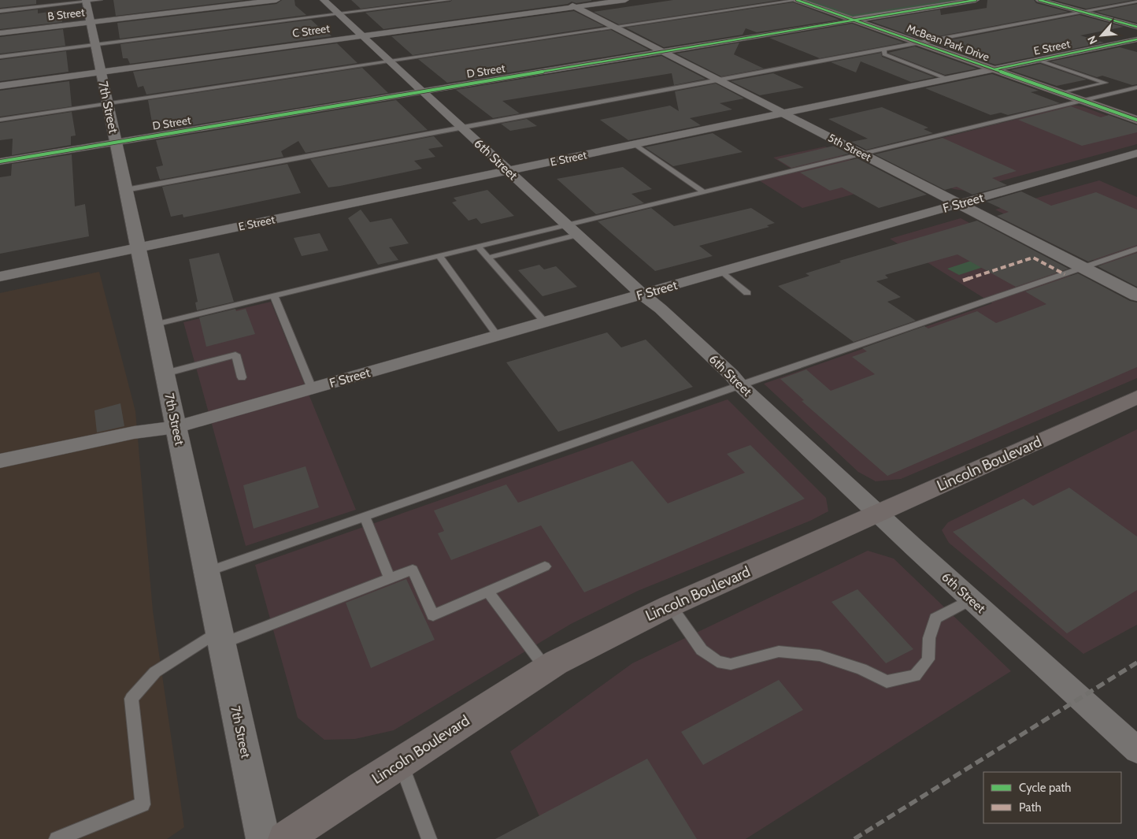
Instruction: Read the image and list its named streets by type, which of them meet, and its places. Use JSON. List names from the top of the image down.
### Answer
{
  "streets": {
    "main road": ["McBean Park Drive", "Lincoln Boulevard"],
    "street": [
      "B Street",
      "C Street",
      "E Street",
      "D Street",
      "7th Street",
      "5th Street",
      "6th Street",
      "F Street"
    ]
  },
  "crossings": [
    ["B Street", "7th Street"],
    ["C Street", "7th Street"],
    ["C Street", "5th Street"],
    ["C Street", "6th Street"],
    ["McBean Park Drive", "E Street"],
    ["McBean Park Drive", "D Street"],
    ["E Street", "7th Street"],
    ["E Street", "5th Street"],
    ["E Street", "6th Street"],
    ["D Street", "7th Street"],
    ["D Street", "5th Street"],
    ["D Street", "6th Street"],
    ["7th Street", "F Street"],
    ["5th Street", "F Street"],
    ["6th Street", "F Street"],
    ["6th Street", "Lincoln Boulevard"]
  ],
  "legend": ["Cycle path", "Path"],
  "north": "bottom left"
}
